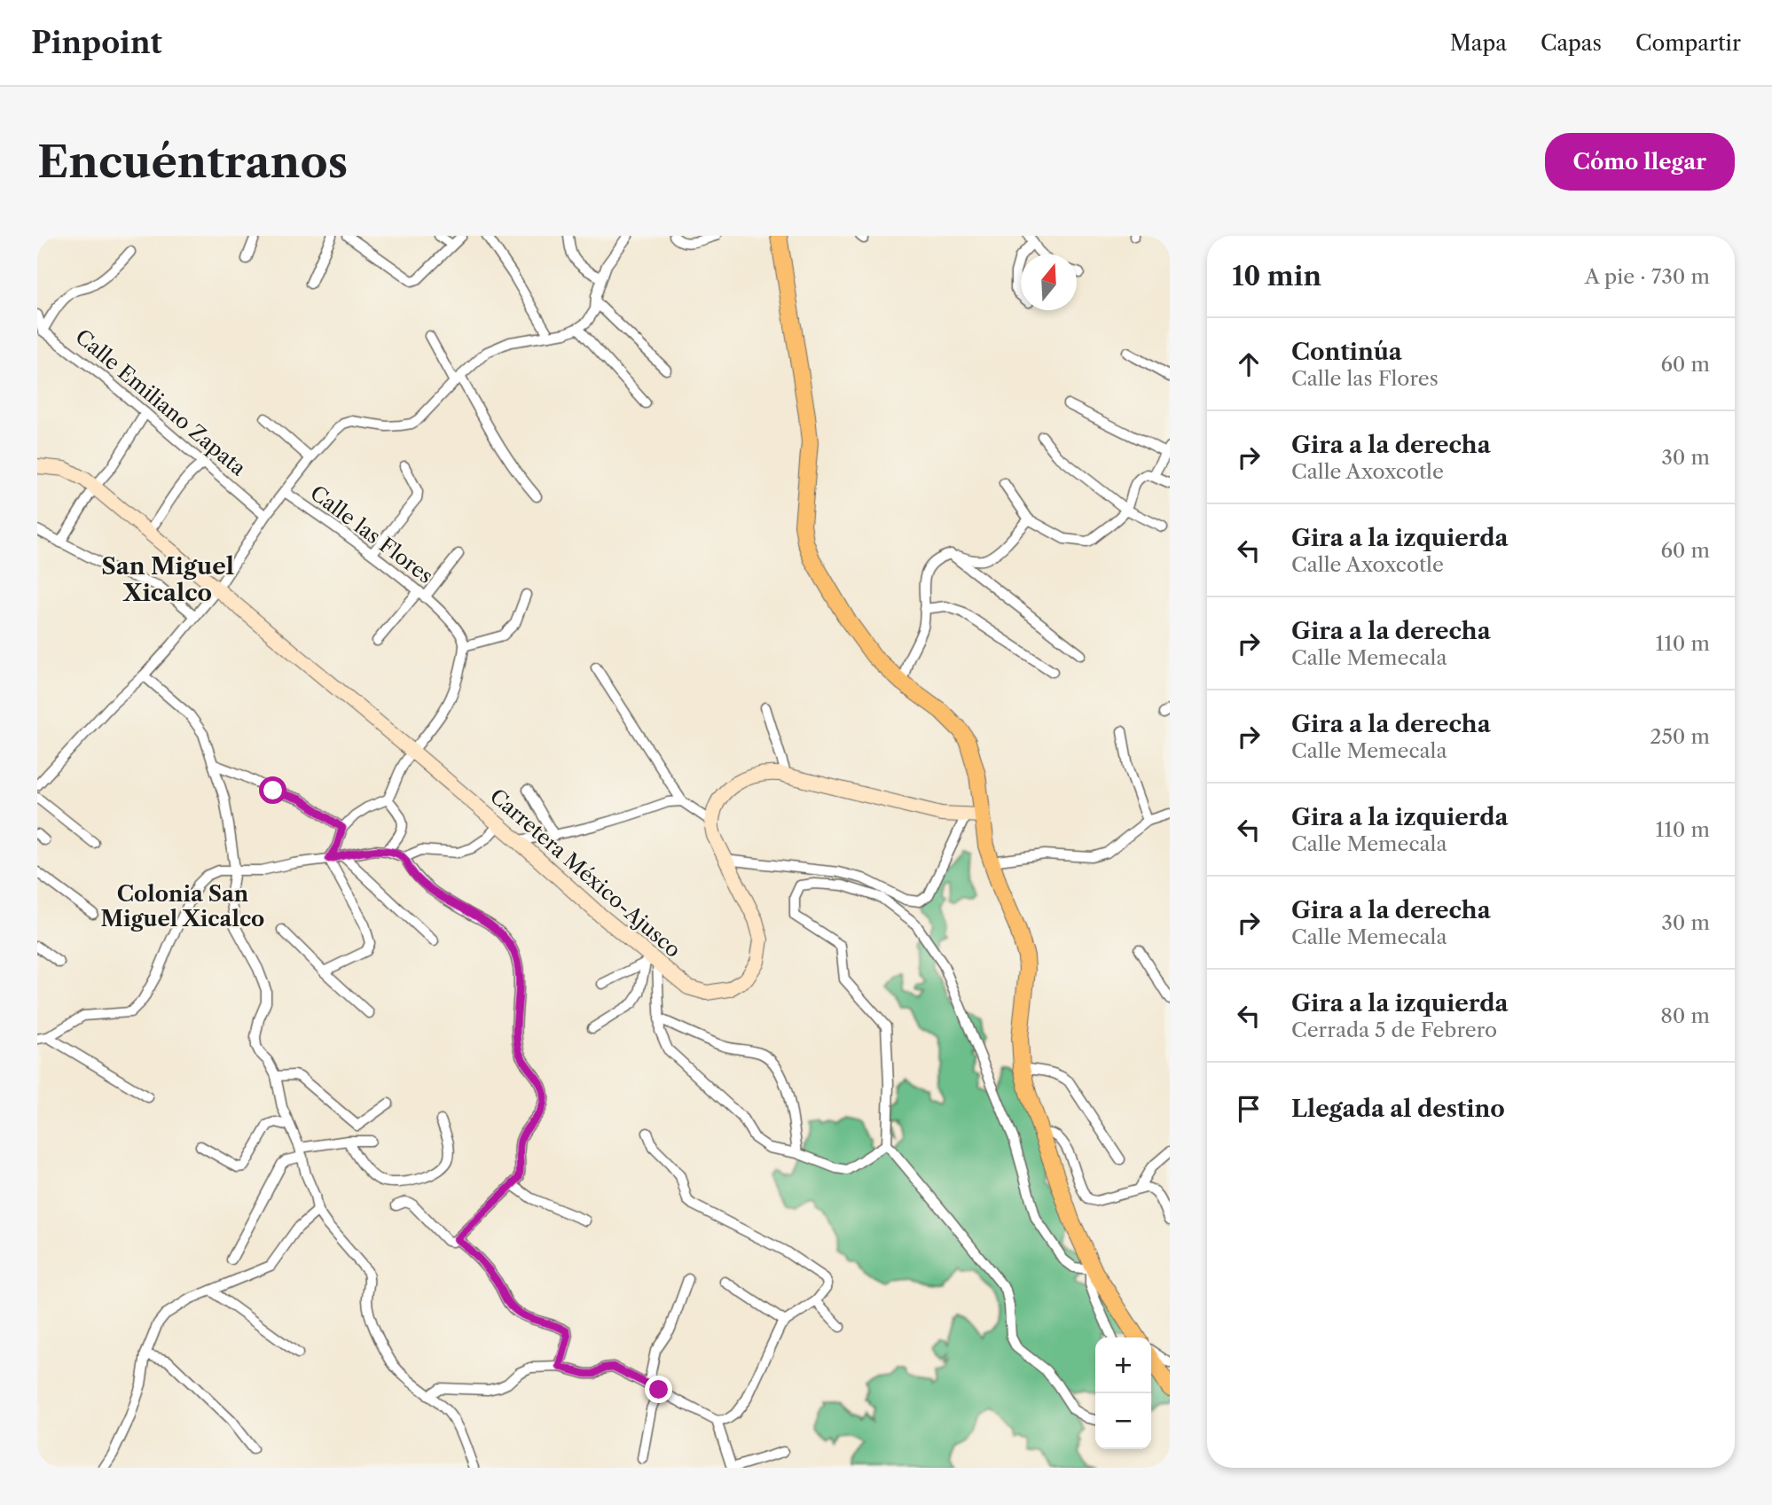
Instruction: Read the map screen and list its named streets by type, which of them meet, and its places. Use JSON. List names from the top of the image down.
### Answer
{
  "streets": {
    "main road": ["Carretera México-Ajusco"],
    "street": ["Calle Emiliano Zapata", "Calle las Flores"]
  },
  "districts": ["San Miguel Xicalco", "Colonia San Miguel Xicalco"],
  "north": "top",
  "page": {
    "header": "Pinpoint",
    "nav": ["Mapa", "Capas", "Compartir"],
    "buttons": "Cómo llegar",
    "title": "Encuéntranos",
    "heading": ["10 min", "A pie · 730 m"],
    "list": [
      ["Continúa", "Calle las Flores", "60 m"],
      ["Gira a la derecha", "Calle Axoxcotle", "30 m"],
      ["Gira a la izquierda", "Calle Axoxcotle", "60 m"],
      ["Gira a la derecha", "Calle Memecala", "110 m"],
      ["Gira a la derecha", "Calle Memecala", "250 m"],
      ["Gira a la izquierda", "Calle Memecala", "110 m"],
      ["Gira a la derecha", "Calle Memecala", "30 m"],
      ["Gira a la izquierda", "Cerrada 5 de Febrero", "80 m"],
      "Llegada al destino"
    ],
    "map_buttons": ["+", "−"]
  }
}
